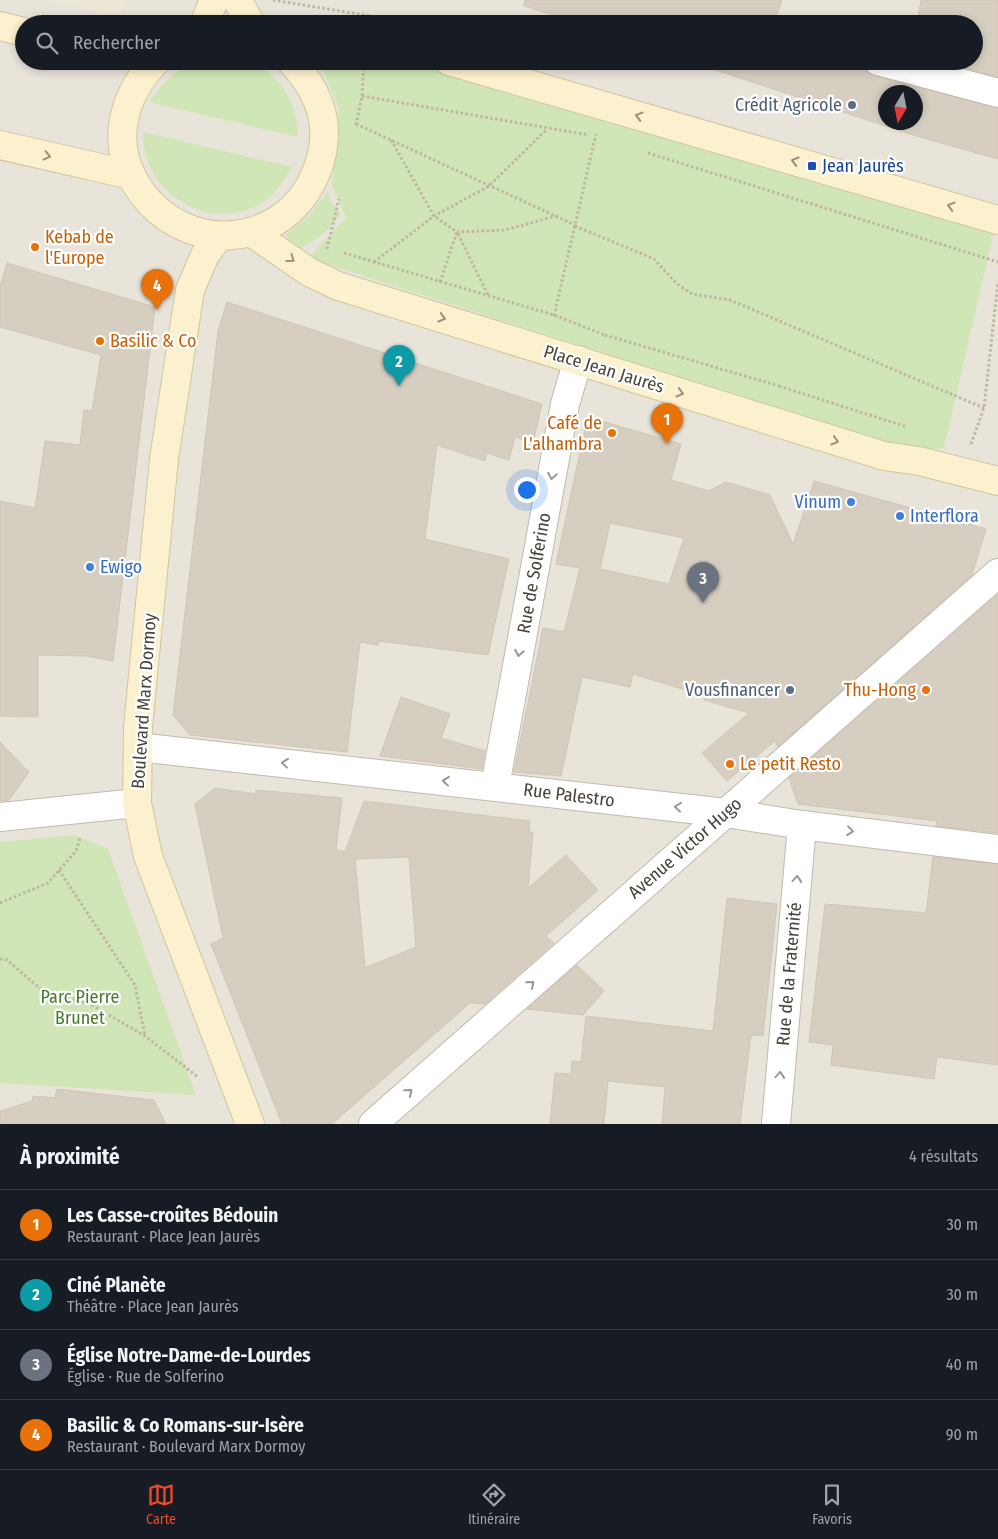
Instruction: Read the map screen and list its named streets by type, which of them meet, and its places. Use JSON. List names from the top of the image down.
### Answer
{
  "streets": {
    "main road": ["Place Jean Jaurès", "Boulevard Marx Dormoy"],
    "street": [
      "Rue de Solferino",
      "Rue Palestro",
      "Avenue Victor Hugo",
      "Rue de la Fraternité"
    ]
  },
  "crossings": [
    ["Place Jean Jaurès", "Rue de Solferino"],
    ["Rue de Solferino", "Rue Palestro"],
    ["Boulevard Marx Dormoy", "Rue Palestro"],
    ["Rue Palestro", "Avenue Victor Hugo"],
    ["Rue Palestro", "Rue de la Fraternité"]
  ],
  "one_way": [
    "Place Jean Jaurès",
    "Rue de Solferino",
    "Avenue Victor Hugo",
    "Rue de la Fraternité"
  ],
  "parks": ["Parc Pierre Brunet"],
  "places": {
    "other": [
      "Crédit Agricole",
      "Kebab de l'Europe",
      "Basilic & Co",
      "Café de L'alhambra",
      "Vinum",
      "Interflora",
      "Ewigo",
      "Vousfinancer",
      "Thu-Hong",
      "Le petit Resto"
    ],
    "transit": ["Jean Jaurès"]
  },
  "north": "bottom",
  "page": {
    "search": "Rechercher",
    "pins": [
      "4",
      "2",
      "1",
      "3"
    ],
    "heading": ["À proximité", "4 résultats"],
    "list": [
      {
        "mark": "1",
        "name": "Les Casse-croûtes Bédouin",
        "note": "Restaurant · Place Jean Jaurès",
        "value": "30 m"
      },
      {
        "mark": "2",
        "name": "Ciné Planète",
        "note": "Théâtre · Place Jean Jaurès",
        "value": "30 m"
      },
      {
        "mark": "3",
        "name": "Église Notre-Dame-de-Lourdes",
        "note": "Église · Rue de Solferino",
        "value": "40 m"
      },
      {
        "mark": "4",
        "name": "Basilic & Co Romans-sur-Isère",
        "note": "Restaurant · Boulevard Marx Dormoy",
        "value": "90 m"
      }
    ],
    "nav": ["Carte", "Itinéraire", "Favoris"]
  }
}
